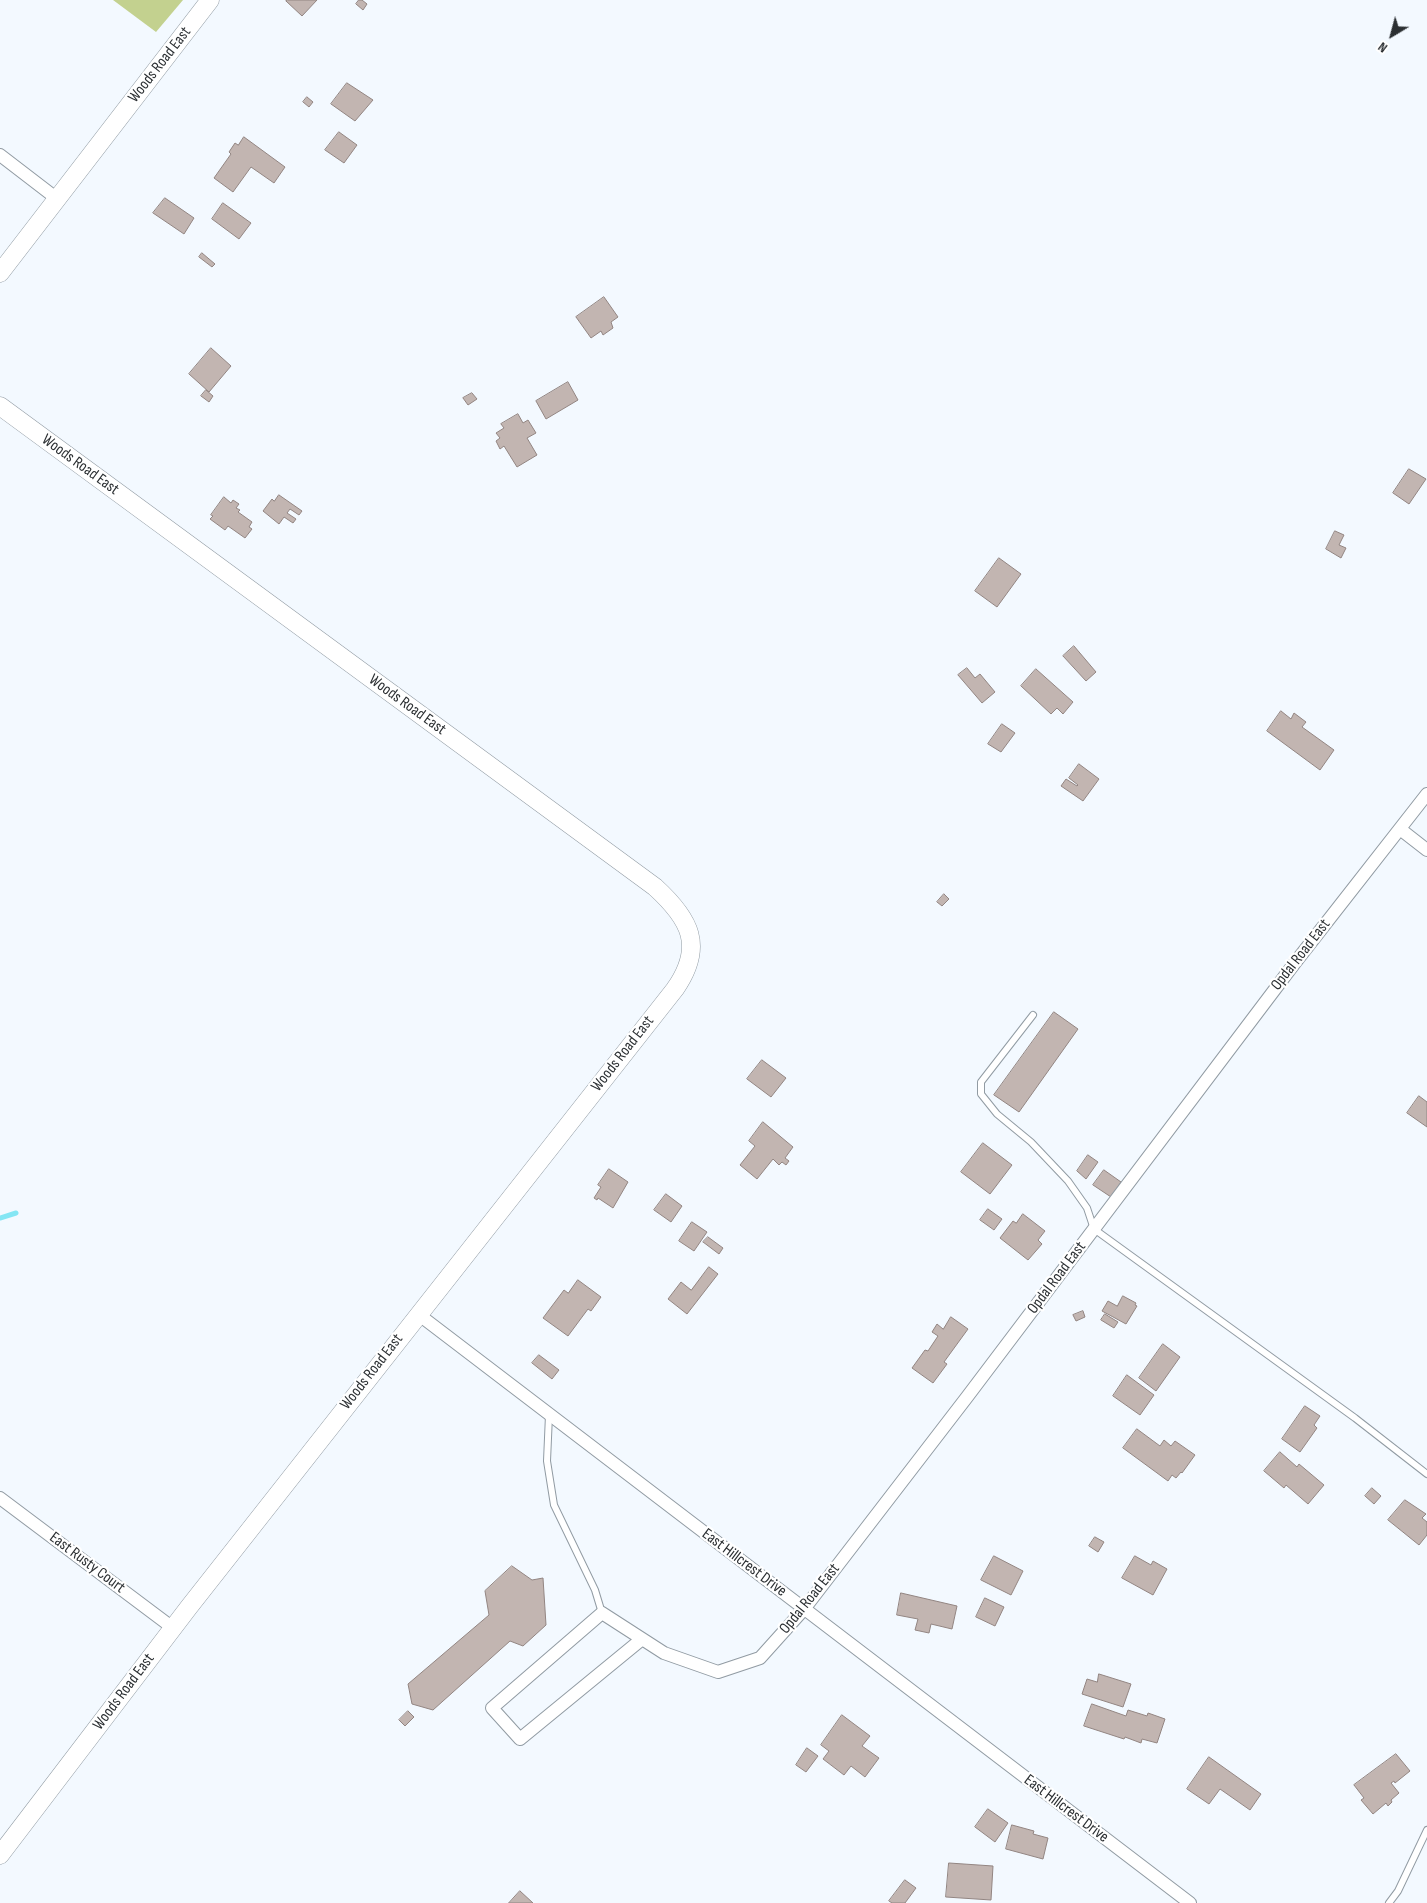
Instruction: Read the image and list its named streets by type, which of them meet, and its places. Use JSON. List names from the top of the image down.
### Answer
{
  "streets": {
    "main road": ["Woods Road East"],
    "street": ["Opdal Road East", "East Rusty Court", "East Hillcrest Drive"]
  },
  "crossings": [
    ["Woods Road East", "East Rusty Court"],
    ["Woods Road East", "East Hillcrest Drive"],
    ["Opdal Road East", "East Hillcrest Drive"]
  ],
  "north": "bottom left"
}
